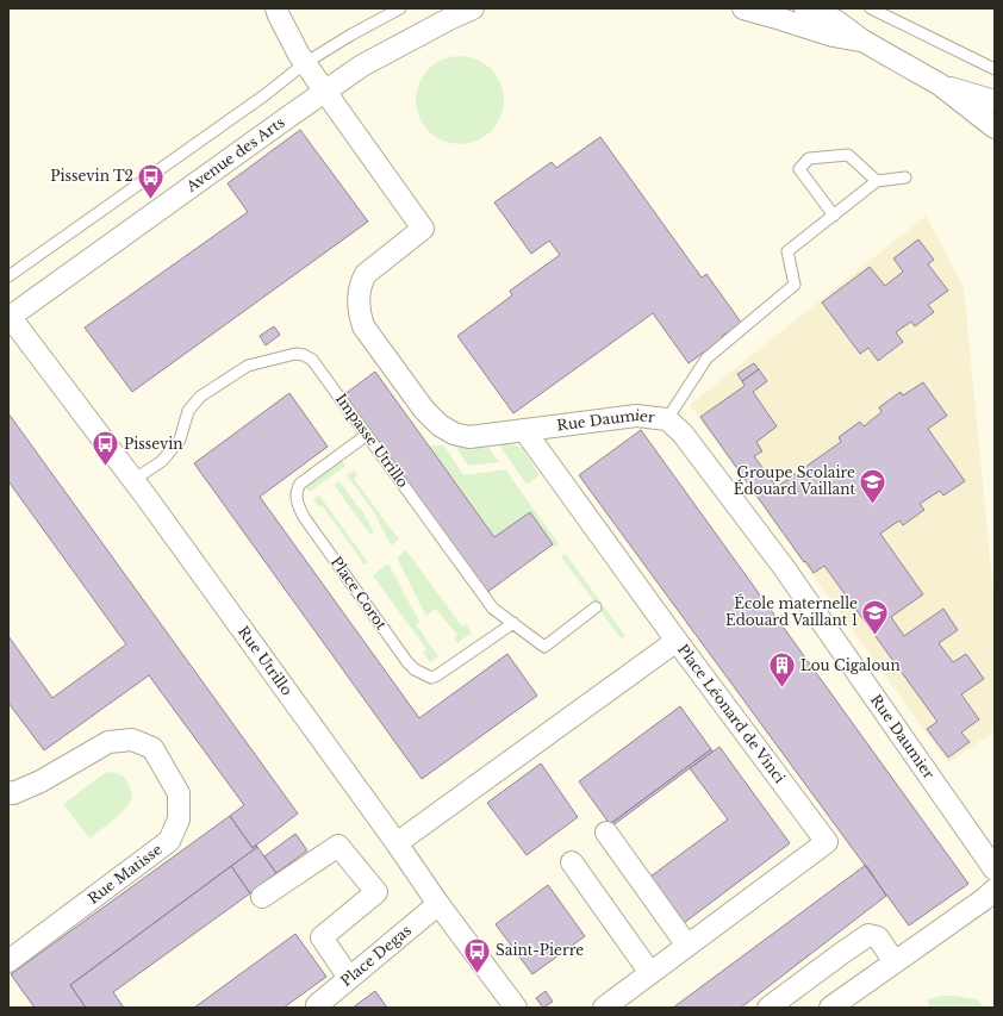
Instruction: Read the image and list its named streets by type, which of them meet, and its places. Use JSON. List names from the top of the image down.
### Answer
{
  "streets": {
    "street": [
      "Avenue des Arts",
      "Rue Daumier",
      "Rue Utrillo",
      "Place Léonard de Vinci",
      "Rue Matisse",
      "Place Degas"
    ],
    "lane": ["Impasse Utrillo", "Place Corot"]
  },
  "crossings": [
    ["Avenue des Arts", "Rue Daumier"],
    ["Avenue des Arts", "Rue Utrillo"],
    ["Impasse Utrillo", "Place Corot"],
    ["Impasse Utrillo", "Rue Utrillo"],
    ["Rue Utrillo", "Place Léonard de Vinci"],
    ["Rue Utrillo", "Place Degas"]
  ],
  "places": {
    "bus stop": ["Pissevin T2", "Pissevin", "Saint-Pierre"],
    "school or university": ["Groupe Scolaire Édouard Vaillant", "École maternelle Edouard Vaillant 1"],
    "building": ["Lou Cigaloun"]
  }
}
